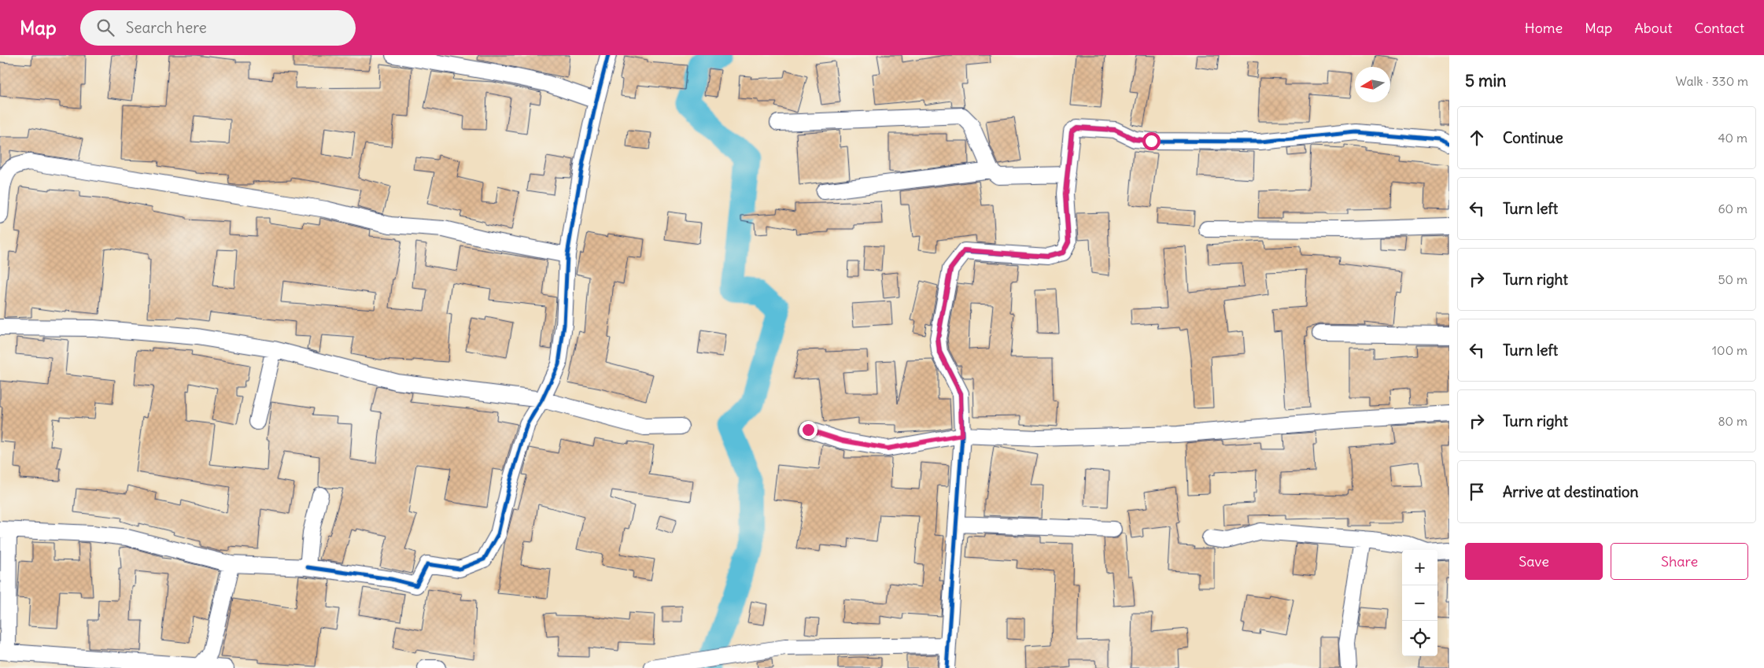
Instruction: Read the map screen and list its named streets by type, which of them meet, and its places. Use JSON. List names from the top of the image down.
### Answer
{
  "north": "left",
  "page": {
    "header": "Map",
    "search": "Search here",
    "nav": [
      "Home",
      "Map",
      "About",
      "Contact"
    ],
    "heading": ["5 min", "Walk · 330 m"],
    "list": [
      ["Continue", "40 m"],
      ["Turn left", "60 m"],
      ["Turn right", "50 m"],
      ["Turn left", "100 m"],
      ["Turn right", "80 m"],
      "Arrive at destination"
    ],
    "buttons": ["Save", "Share"],
    "map_buttons": ["+", "−"]
  }
}
